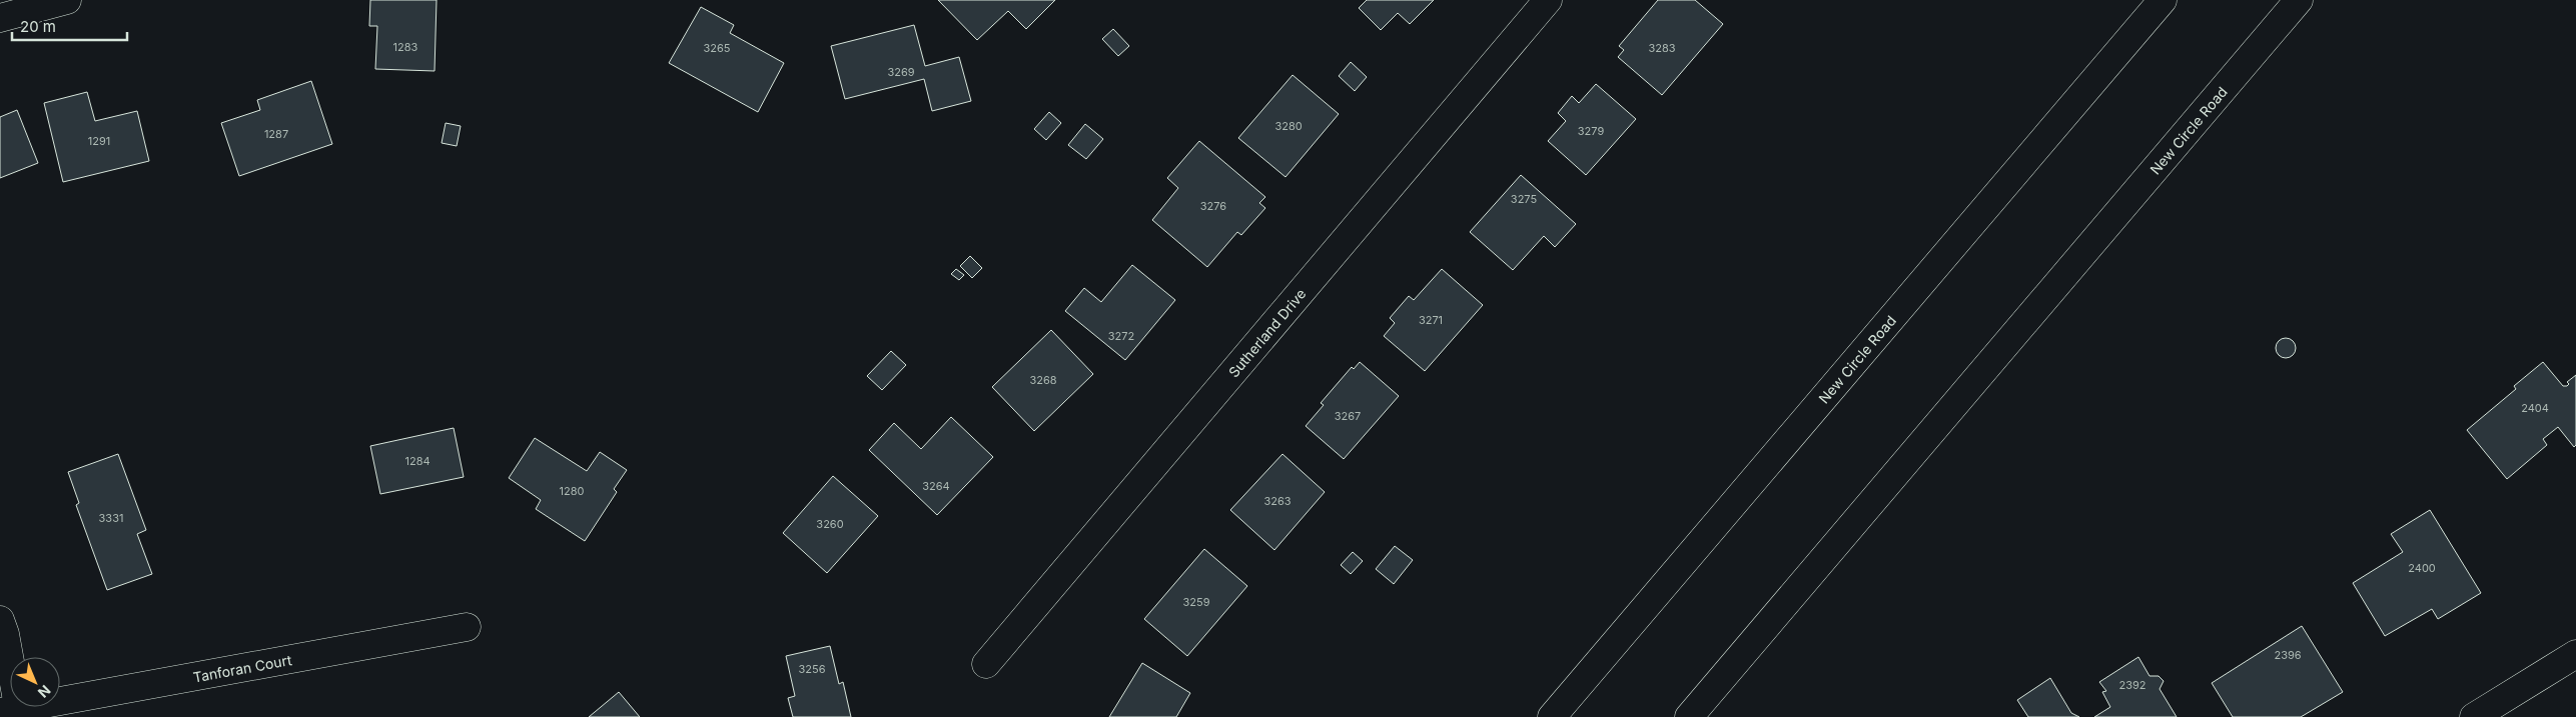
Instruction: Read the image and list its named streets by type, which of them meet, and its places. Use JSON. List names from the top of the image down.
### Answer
{
  "streets": {
    "main road": ["New Circle Road", "Sutherland Drive", "Tanforan Court"]
  },
  "house_numbers": [
    "1283",
    "3265",
    "3283",
    "3269",
    "3280",
    "3279",
    "1287",
    "1291",
    "3275",
    "3276",
    "3271",
    "3272",
    "3268",
    "2404",
    "3267",
    "1284",
    "3264",
    "1280",
    "3263",
    "3331",
    "3260",
    "2400",
    "3259",
    "2396",
    "3256",
    "2392"
  ],
  "scale_bar": "20 m",
  "north": "bottom right"
}
